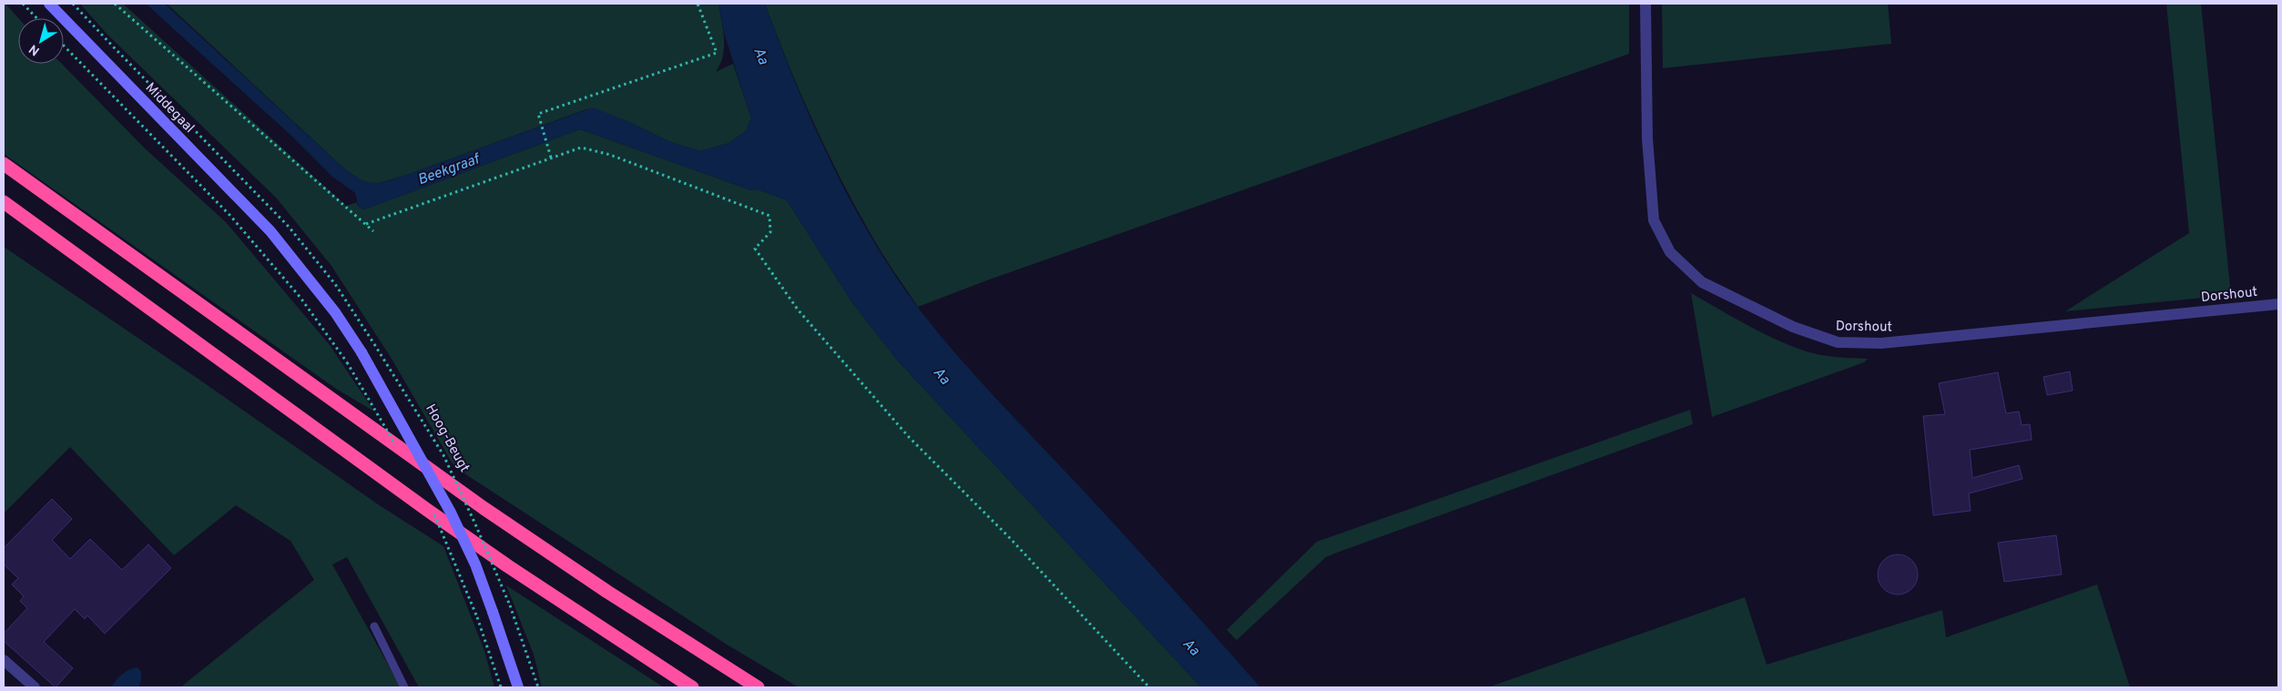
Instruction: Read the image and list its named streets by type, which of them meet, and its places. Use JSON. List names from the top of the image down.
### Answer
{
  "streets": {
    "street": ["Middegaal", "Dorshout"],
    "path": ["Hoog-Beugt"]
  },
  "crossings": [
    ["Middegaal", "Hoog-Beugt"]
  ],
  "water": ["Aa", "Beekgraaf"],
  "north": "bottom left"
}
